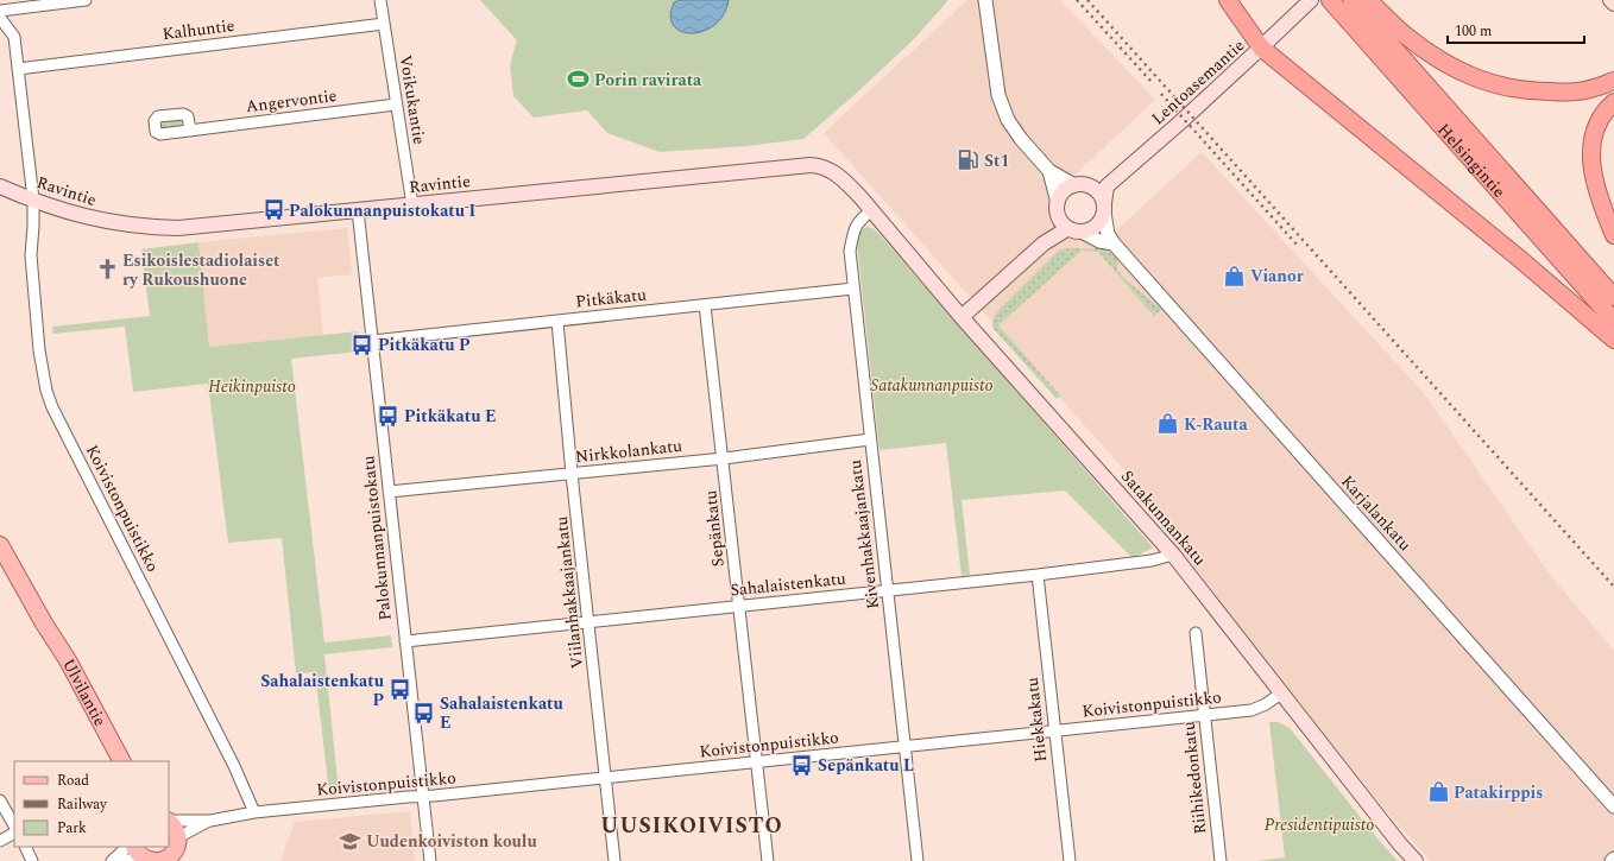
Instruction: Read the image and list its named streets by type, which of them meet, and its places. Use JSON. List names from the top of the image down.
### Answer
{
  "streets": {
    "highway": ["Helsingintie"],
    "main road": [
      "Lentoasemantie",
      "Ravintie",
      "Satakunnankatu",
      "Ulvilantie"
    ],
    "street": [
      "Kalhuntie",
      "Voikukantie",
      "Angervontie",
      "Pitkäkatu",
      "Nirkkolankatu",
      "Koivistonpuistikko",
      "Karjalankatu",
      "Sepänkatu",
      "Kivenhakkaajankatu",
      "Palokunnanpuistokatu",
      "Sahalaistenkatu",
      "Viilanhakkaajankatu",
      "Hiekkakatu",
      "Riihikedonkatu"
    ]
  },
  "crossings": [
    ["Kalhuntie", "Voikukantie"],
    ["Kalhuntie", "Koivistonpuistikko"],
    ["Voikukantie", "Angervontie"],
    ["Voikukantie", "Ravintie"],
    ["Ravintie", "Koivistonpuistikko"],
    ["Ravintie", "Satakunnankatu"],
    ["Ravintie", "Kivenhakkaajankatu"],
    ["Ravintie", "Palokunnanpuistokatu"],
    ["Pitkäkatu", "Sepänkatu"],
    ["Pitkäkatu", "Kivenhakkaajankatu"],
    ["Pitkäkatu", "Palokunnanpuistokatu"],
    ["Pitkäkatu", "Viilanhakkaajankatu"],
    ["Nirkkolankatu", "Sepänkatu"],
    ["Nirkkolankatu", "Kivenhakkaajankatu"],
    ["Nirkkolankatu", "Palokunnanpuistokatu"],
    ["Nirkkolankatu", "Viilanhakkaajankatu"],
    ["Koivistonpuistikko", "Satakunnankatu"],
    ["Koivistonpuistikko", "Sepänkatu"],
    ["Koivistonpuistikko", "Kivenhakkaajankatu"],
    ["Koivistonpuistikko", "Palokunnanpuistokatu"],
    ["Koivistonpuistikko", "Viilanhakkaajankatu"],
    ["Koivistonpuistikko", "Hiekkakatu"],
    ["Koivistonpuistikko", "Riihikedonkatu"],
    ["Satakunnankatu", "Kivenhakkaajankatu"],
    ["Satakunnankatu", "Sahalaistenkatu"],
    ["Sepänkatu", "Sahalaistenkatu"],
    ["Kivenhakkaajankatu", "Sahalaistenkatu"],
    ["Palokunnanpuistokatu", "Sahalaistenkatu"],
    ["Sahalaistenkatu", "Viilanhakkaajankatu"],
    ["Sahalaistenkatu", "Hiekkakatu"]
  ],
  "districts": ["UUSIKOIVISTO"],
  "parks": ["Satakunnanpuisto", "Heikinpuisto", "Presidentipuisto"],
  "places": {
    "sports": ["Porin ravirata"],
    "fuel station": ["St1"],
    "bus stop": [
      "Palokunnanpuistokatu I",
      "Pitkäkatu P",
      "Pitkäkatu E",
      "Sahalaistenkatu P",
      "Sahalaistenkatu E",
      "Sepänkatu L"
    ],
    "church": ["Esikoislestadiolaiset ry Rukoushuone"],
    "shop": ["Vianor", "K-Rauta", "Patakirppis"],
    "school or university": ["Uudenkoiviston koulu"]
  },
  "legend": ["Road", "Railway", "Park"],
  "scale_bar": "100 m"
}
